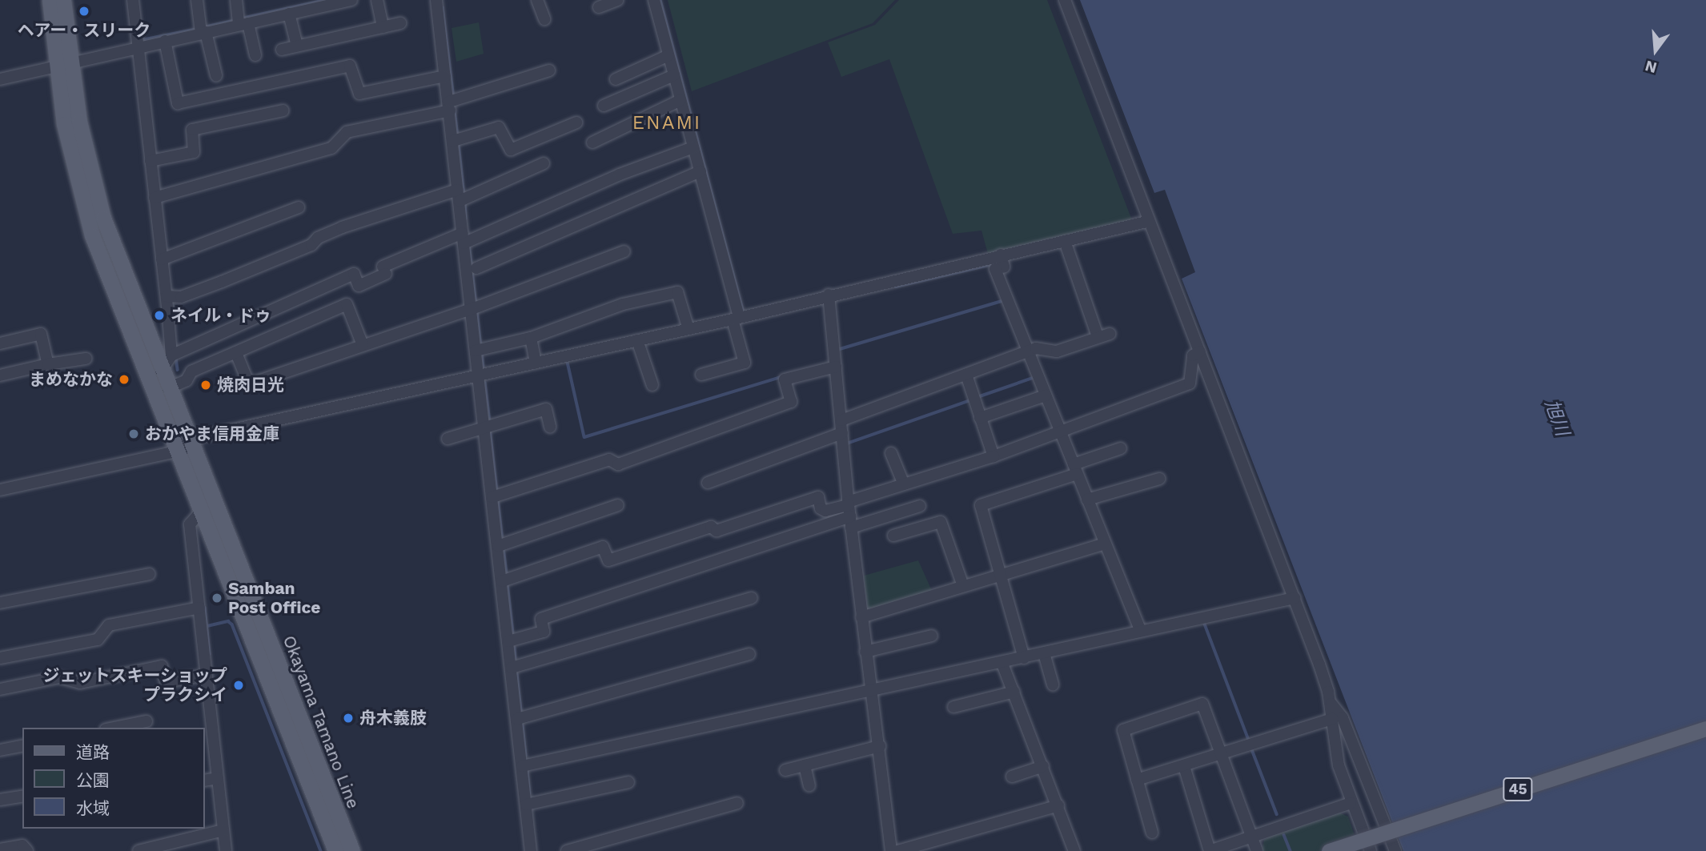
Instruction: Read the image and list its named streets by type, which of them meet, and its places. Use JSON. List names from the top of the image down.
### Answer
{
  "streets": {
    "main road": ["Okayama Tamano Line", "45"]
  },
  "districts": ["ENAMI"],
  "water": ["旭川"],
  "places": [
    "ヘアー・スリーク",
    "ネイル・ドゥ",
    "まめなかな",
    "焼肉日光",
    "おかやま信用金庫",
    "Samban Post Office",
    "ジェットスキーショップ プラクシイ",
    "舟木義肢"
  ],
  "legend": ["道路", "公園", "水域"],
  "north": "bottom"
}
